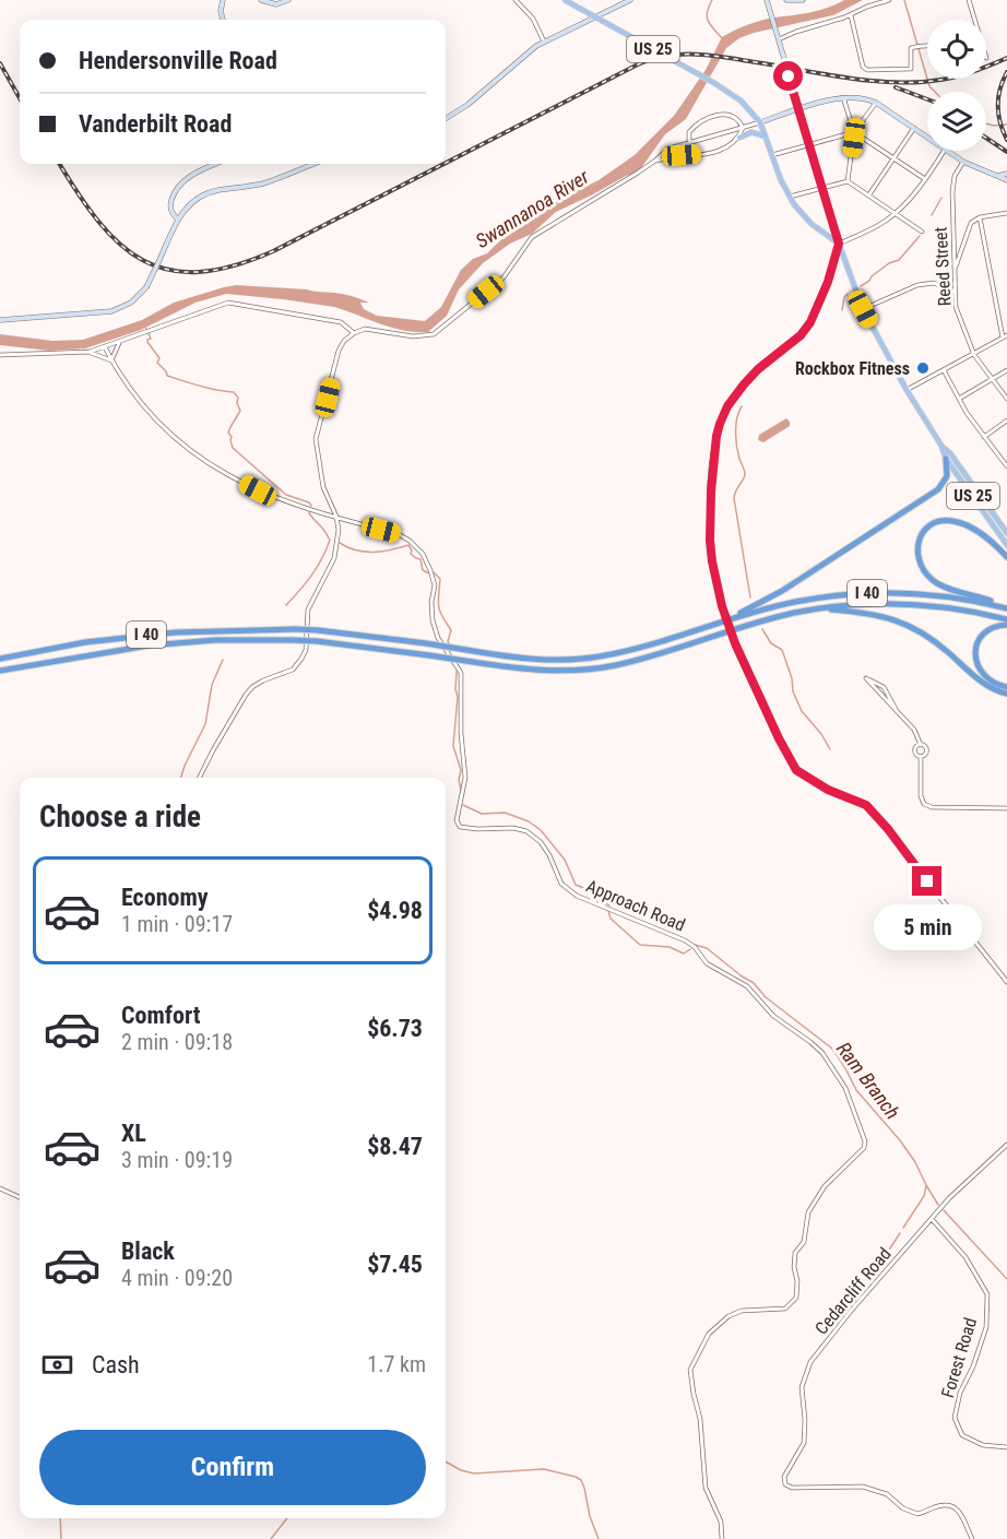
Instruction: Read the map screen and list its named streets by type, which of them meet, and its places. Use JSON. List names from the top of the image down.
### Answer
{
  "streets": {
    "highway": ["I 40"],
    "main road": ["US 25"],
    "street": [
      "Reed Street",
      "Approach Road",
      "Cedarcliff Road",
      "Forest Road"
    ]
  },
  "crossings": [
    ["Cedarcliff Road", "Forest Road"]
  ],
  "water": ["Swannanoa River", "Ram Branch"],
  "places": ["Rockbox Fitness"],
  "page": {
    "banner": ["Hendersonville Road", "Vanderbilt Road"],
    "heading": "Choose a ride",
    "list": [
      {
        "name": "Economy",
        "note": "1 min · 09:17",
        "value": "$4.98"
      },
      {
        "name": "Comfort",
        "note": "2 min · 09:18",
        "value": "$6.73"
      },
      {
        "name": "XL",
        "note": "3 min · 09:19",
        "value": "$8.47"
      },
      {
        "name": "Black",
        "note": "4 min · 09:20",
        "value": "$7.45"
      }
    ],
    "bubble": "5 min",
    "pay": ["Cash", "1.7 km"],
    "buttons": "Confirm"
  }
}
